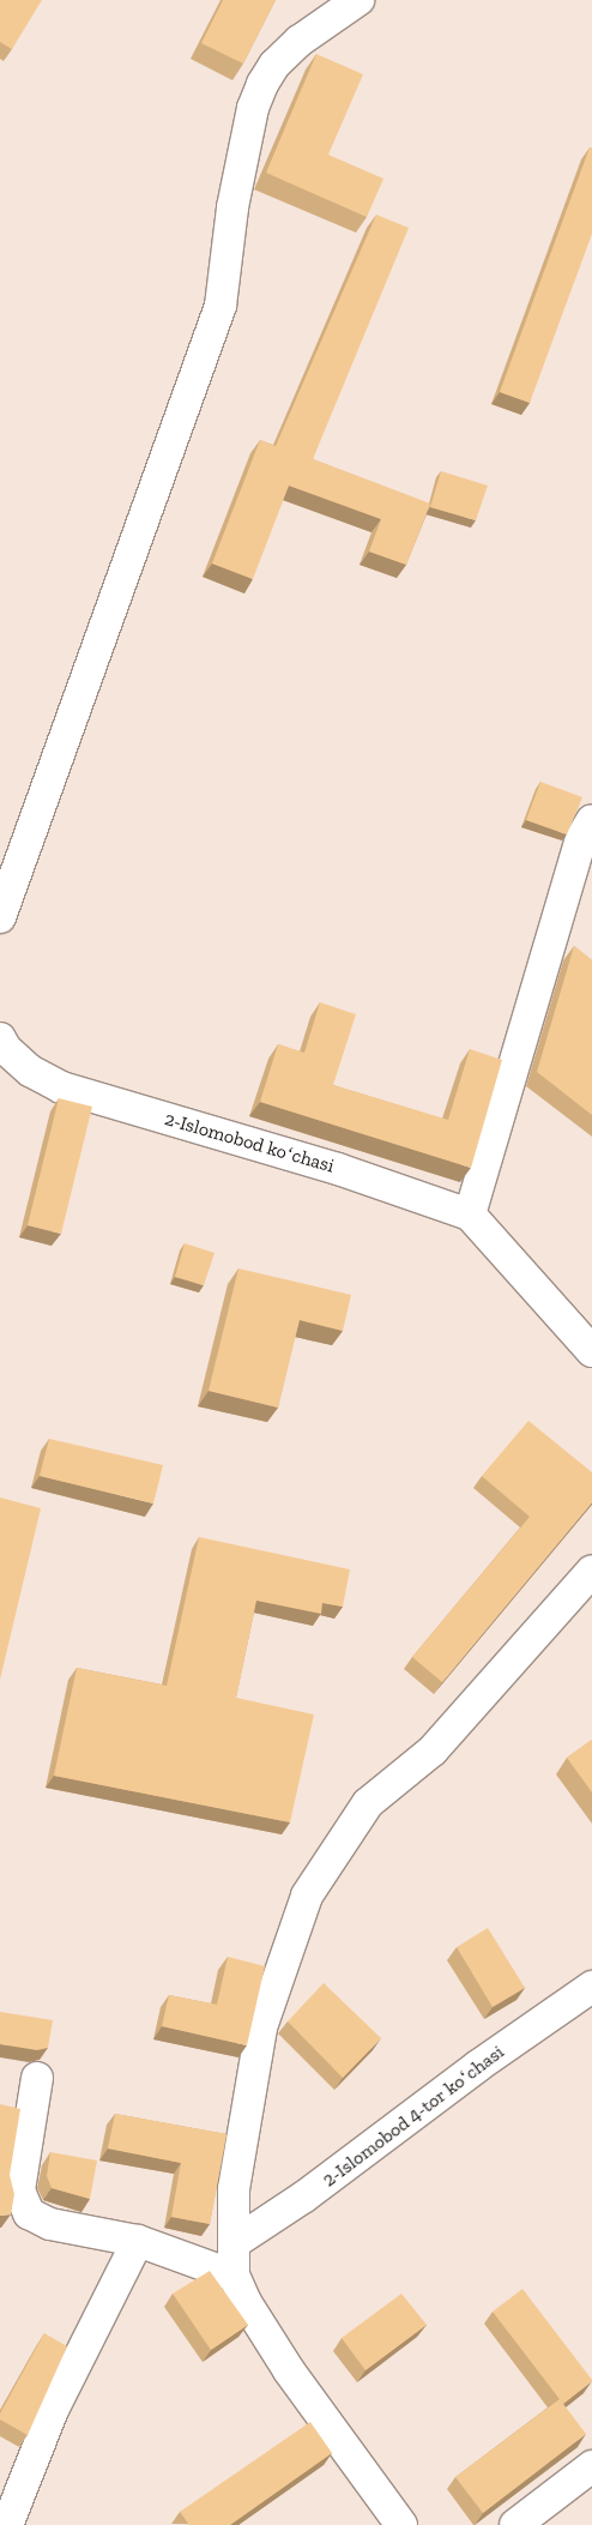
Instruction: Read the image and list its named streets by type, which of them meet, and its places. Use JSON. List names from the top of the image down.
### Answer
{
  "streets": {
    "street": ["2-Islomobod koʻchasi", "2-Islomobod 4-tor koʻchasi"]
  }
}
